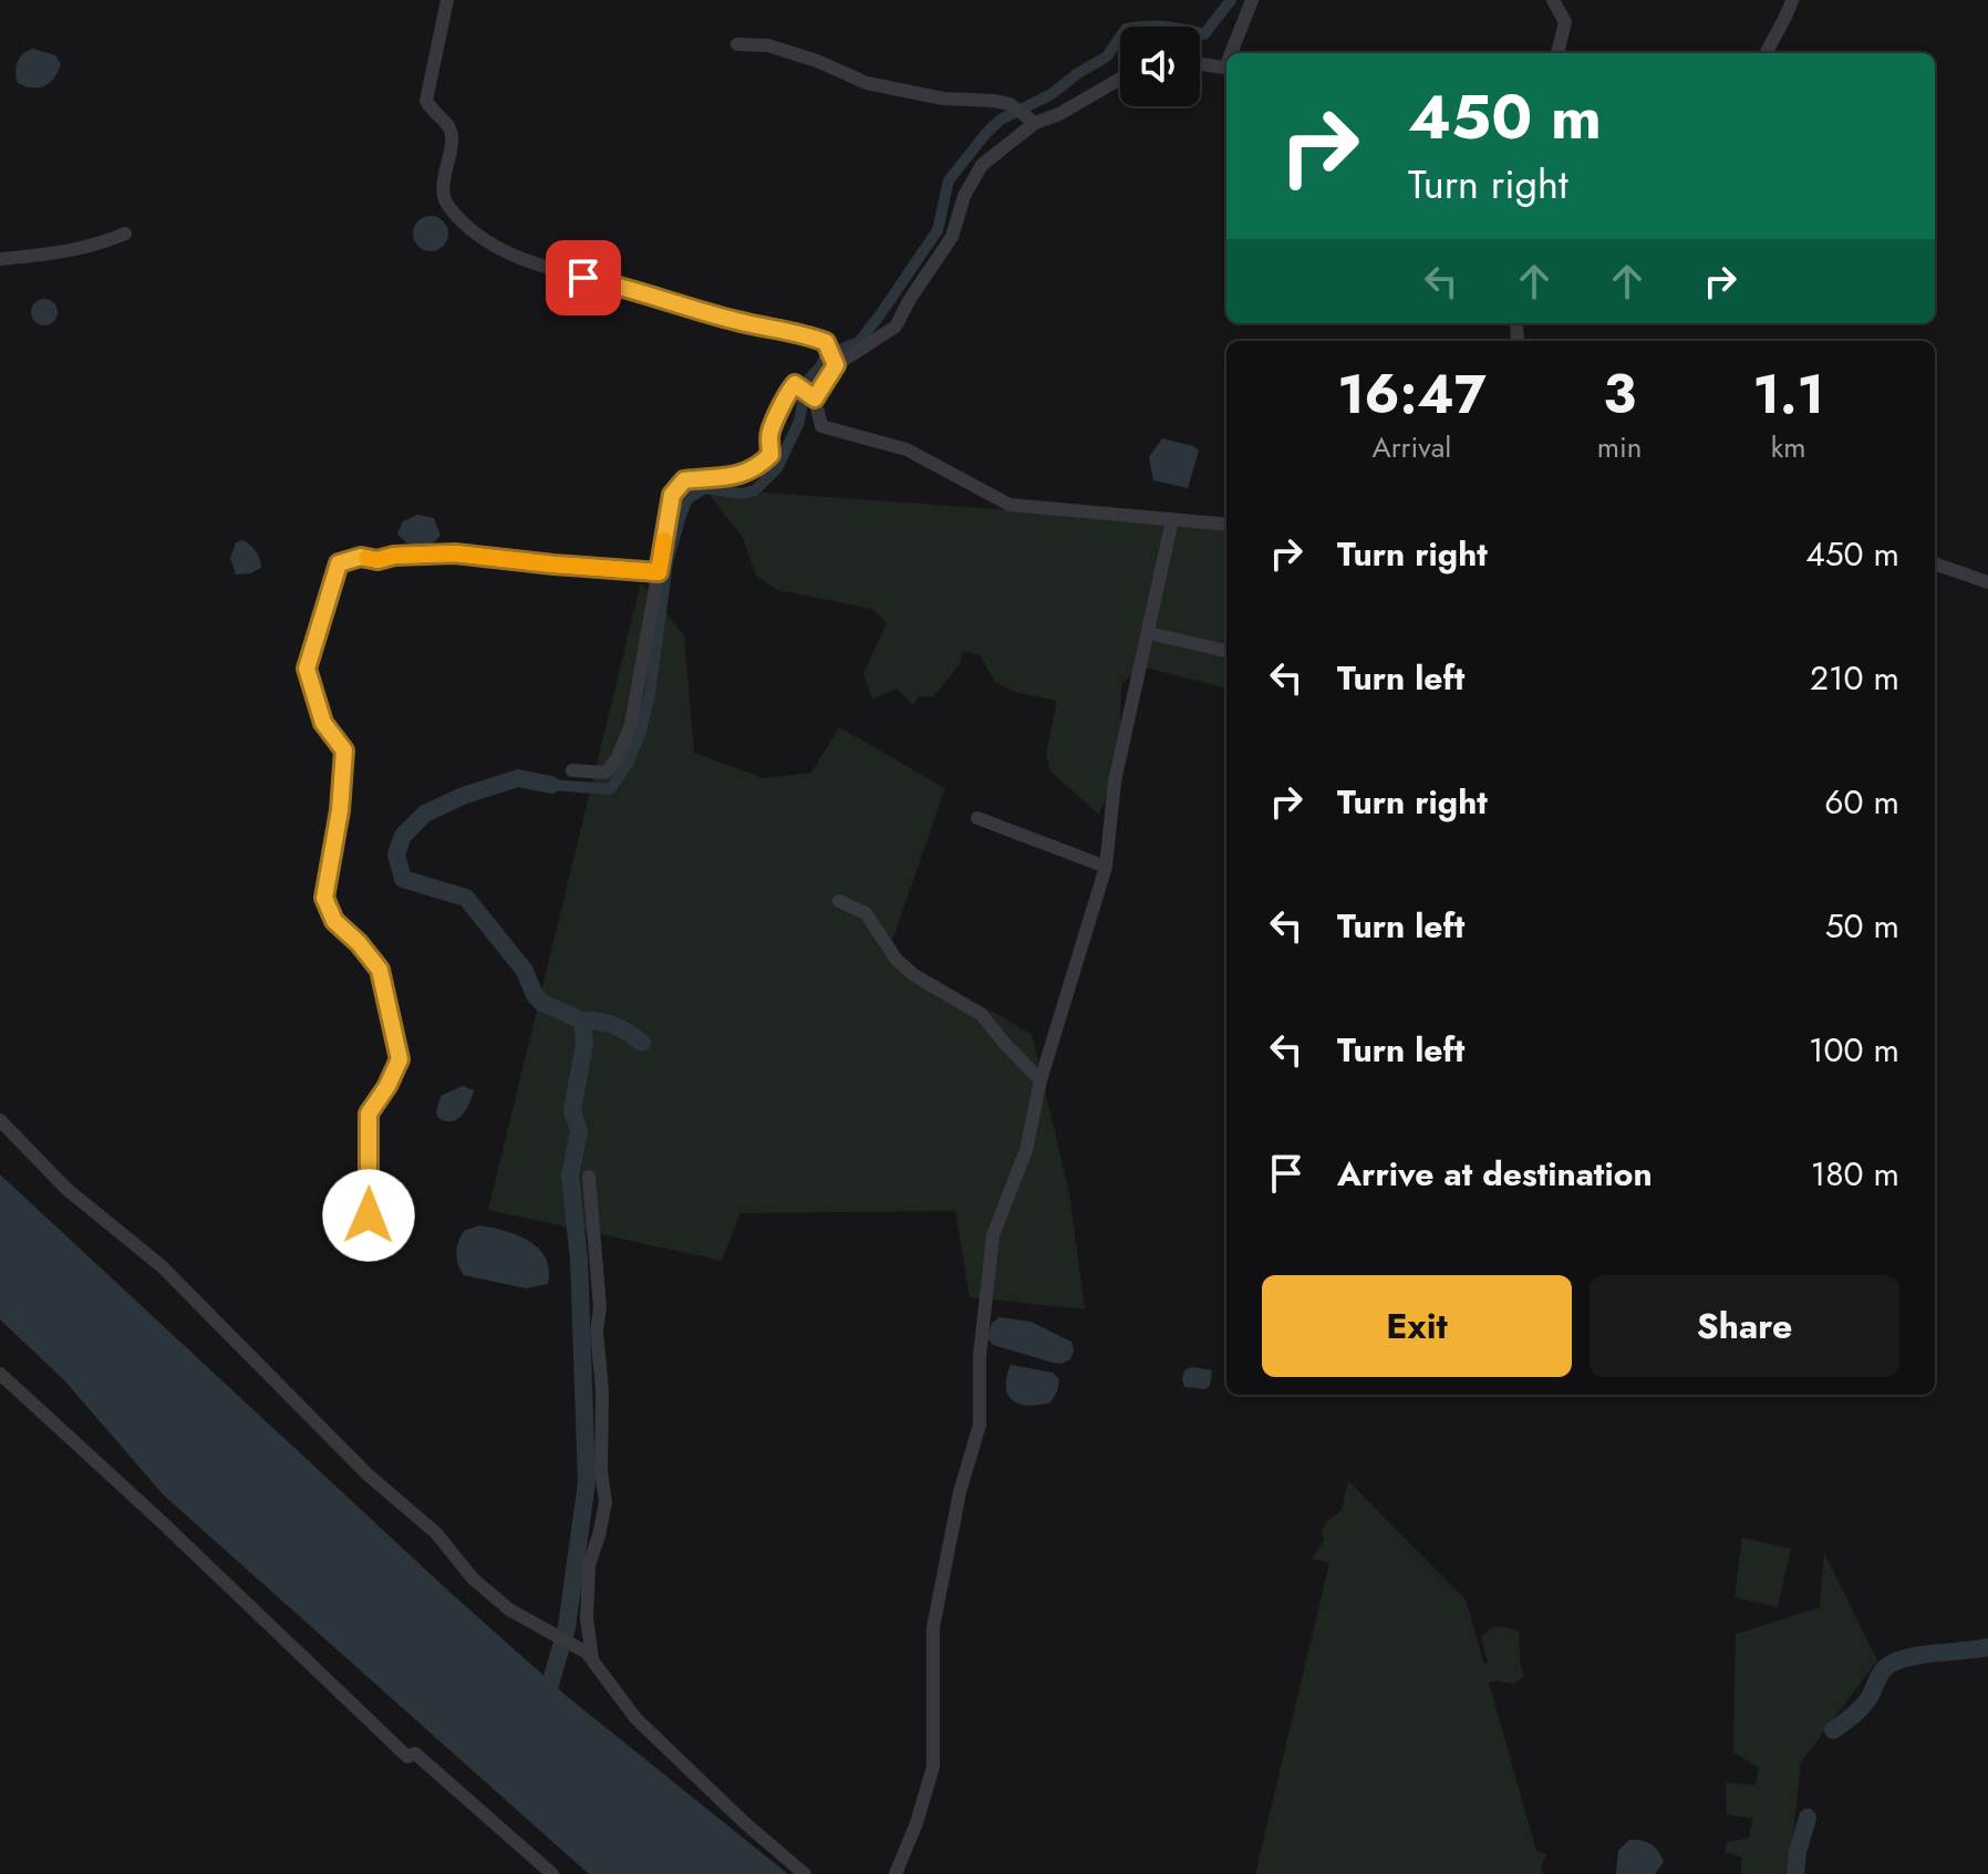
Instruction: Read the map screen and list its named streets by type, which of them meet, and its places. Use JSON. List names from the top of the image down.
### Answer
{
  "page": {
    "turn": ["450 m", "Turn right"],
    "eta": [
      "16:47",
      "Arrival",
      "3",
      "min",
      "1.1",
      "km"
    ],
    "list": [
      {
        "name": "Turn right",
        "value": "450 m"
      },
      {
        "name": "Turn left",
        "value": "210 m"
      },
      {
        "name": "Turn right",
        "value": "60 m"
      },
      {
        "name": "Turn left",
        "value": "50 m"
      },
      {
        "name": "Turn left",
        "value": "100 m"
      },
      {
        "name": "Arrive at destination",
        "value": "180 m"
      }
    ],
    "buttons": ["Exit", "Share"]
  }
}
